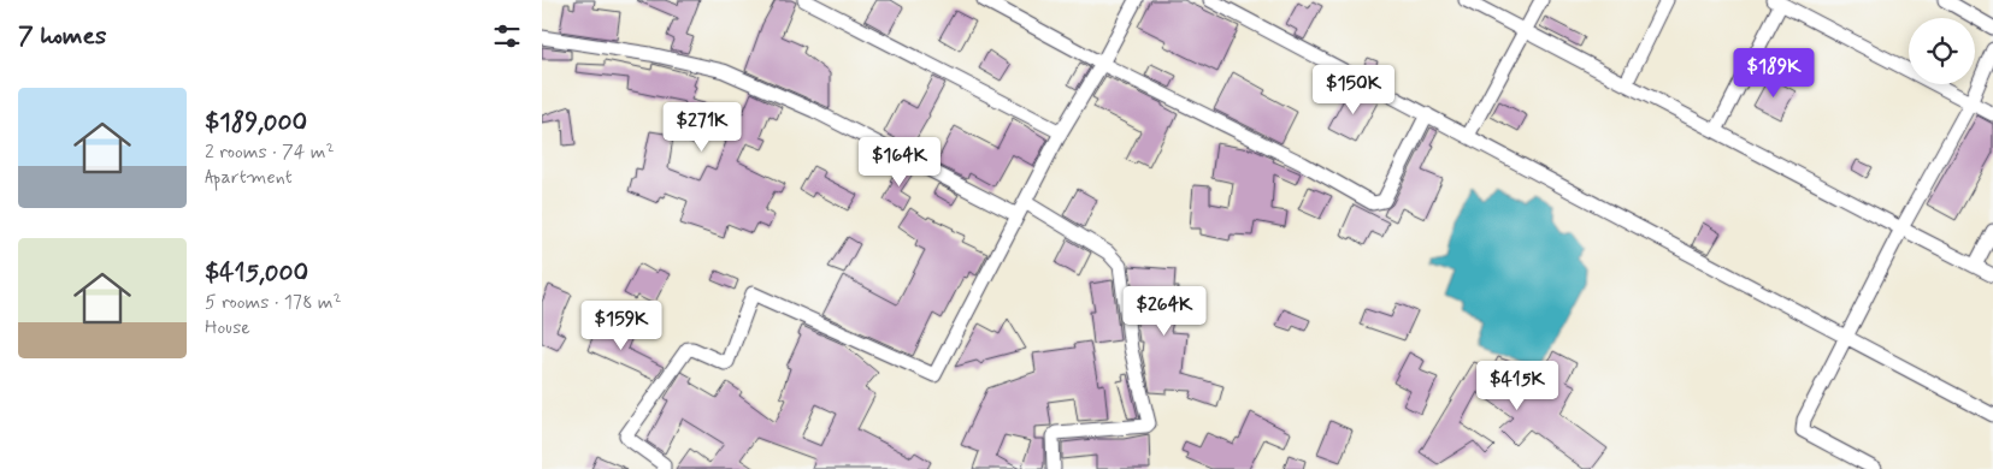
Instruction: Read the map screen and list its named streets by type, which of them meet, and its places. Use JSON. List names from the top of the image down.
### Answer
{
  "page": {
    "heading": "7 homes",
    "price": [
      "$189K",
      "$150K",
      "$271K",
      "$164K",
      "$264K",
      "$159K",
      "$415K"
    ],
    "list": [
      {
        "name": "$189,000",
        "note": "2 rooms · 74 m² · Apartment"
      },
      {
        "name": "$415,000",
        "note": "5 rooms · 178 m² · House"
      }
    ]
  }
}
